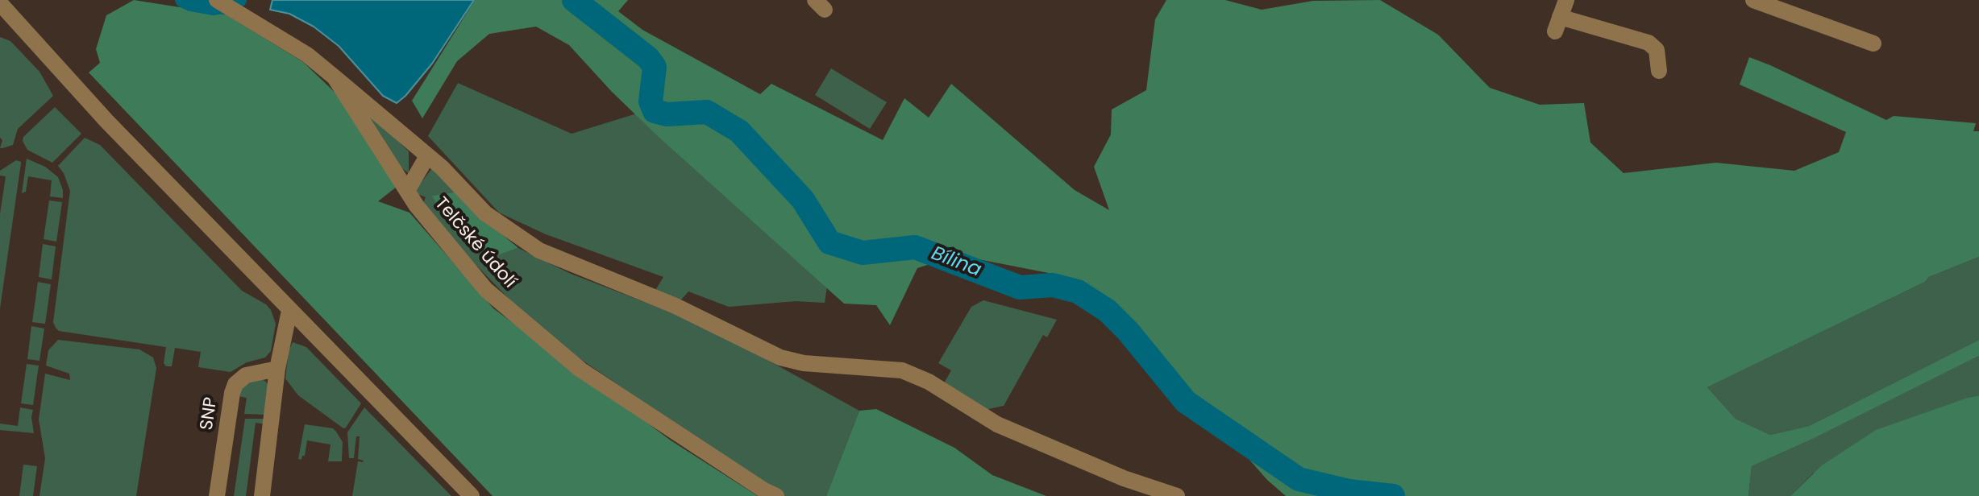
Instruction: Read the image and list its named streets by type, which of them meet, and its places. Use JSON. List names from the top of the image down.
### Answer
{
  "streets": {
    "street": ["Telčské údolí", "SNP"]
  },
  "water": ["Bílina"]
}
